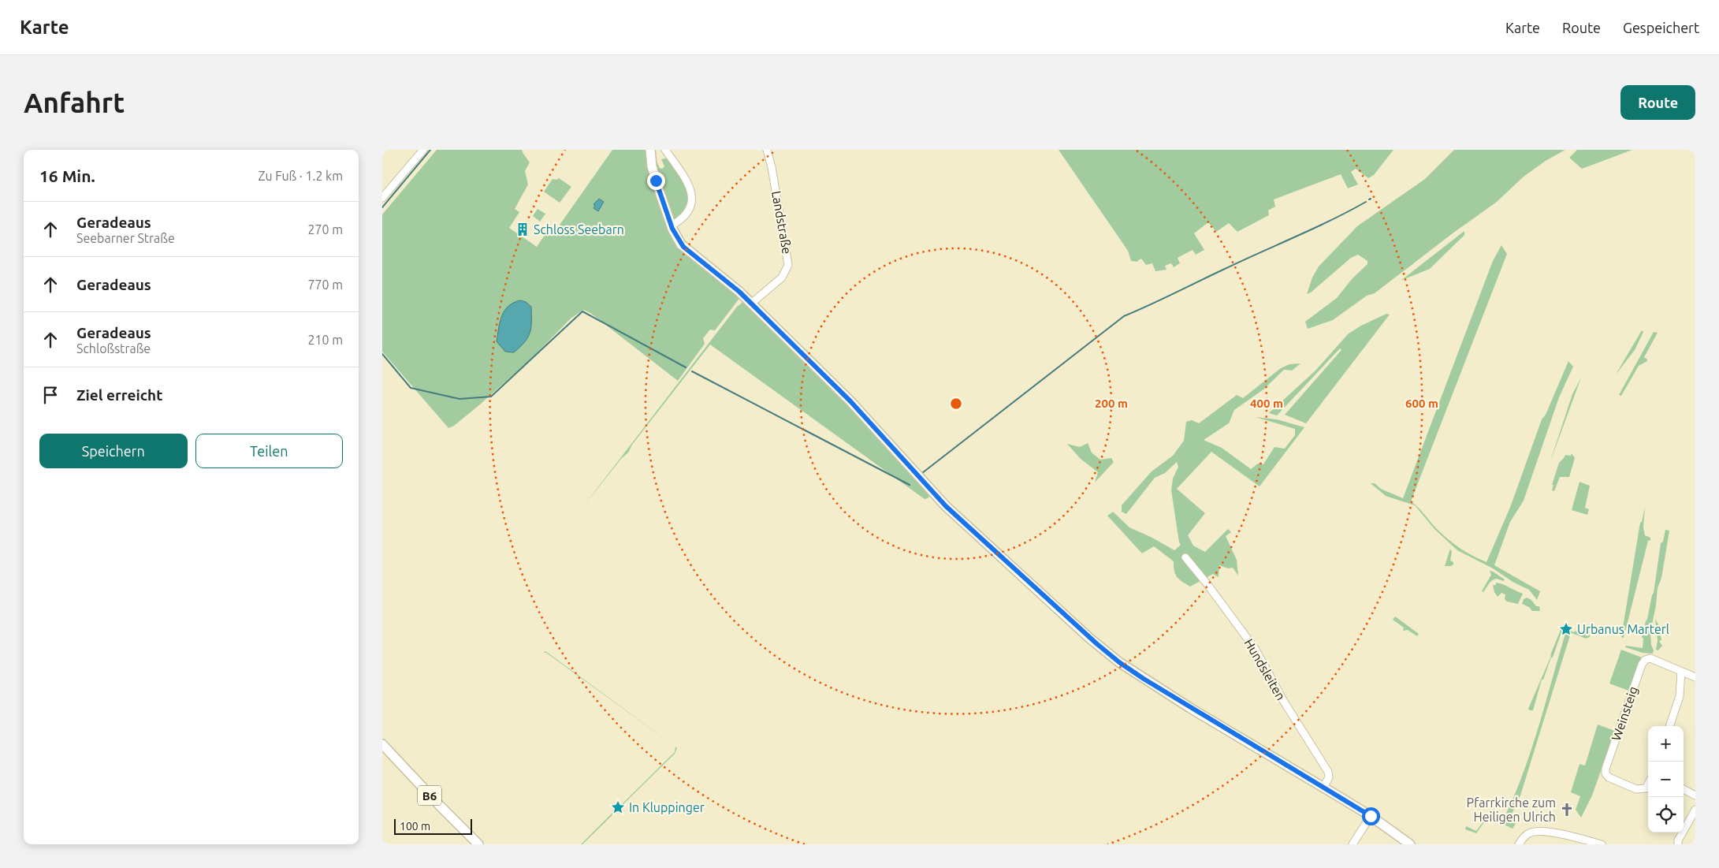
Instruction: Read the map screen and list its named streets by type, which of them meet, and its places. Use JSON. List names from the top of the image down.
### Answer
{
  "streets": {
    "main road": ["B6"],
    "street": ["Landstraße", "Hundsleiten", "Weinsteig"]
  },
  "places": {
    "building": ["Schloss Seebarn"],
    "place": ["Urbanus Marterl", "In Kluppinger"],
    "church": ["Pfarrkirche zum Heiligen Ulrich"]
  },
  "scale_bar": "100 m",
  "page": {
    "header": "Karte",
    "nav": ["Karte", "Route", "Gespeichert"],
    "buttons": [
      "Route",
      ["Speichern", "Teilen"]
    ],
    "title": "Anfahrt",
    "heading": ["16 Min.", "Zu Fuß · 1.2 km"],
    "list": [
      ["Geradeaus", "Seebarner Straße", "270 m"],
      ["Geradeaus", "770 m"],
      ["Geradeaus", "Schloßstraße", "210 m"],
      "Ziel erreicht"
    ],
    "map_buttons": ["+", "−"],
    "scale": "100 m"
  },
  "rings": ["200 m", "400 m", "600 m"]
}
